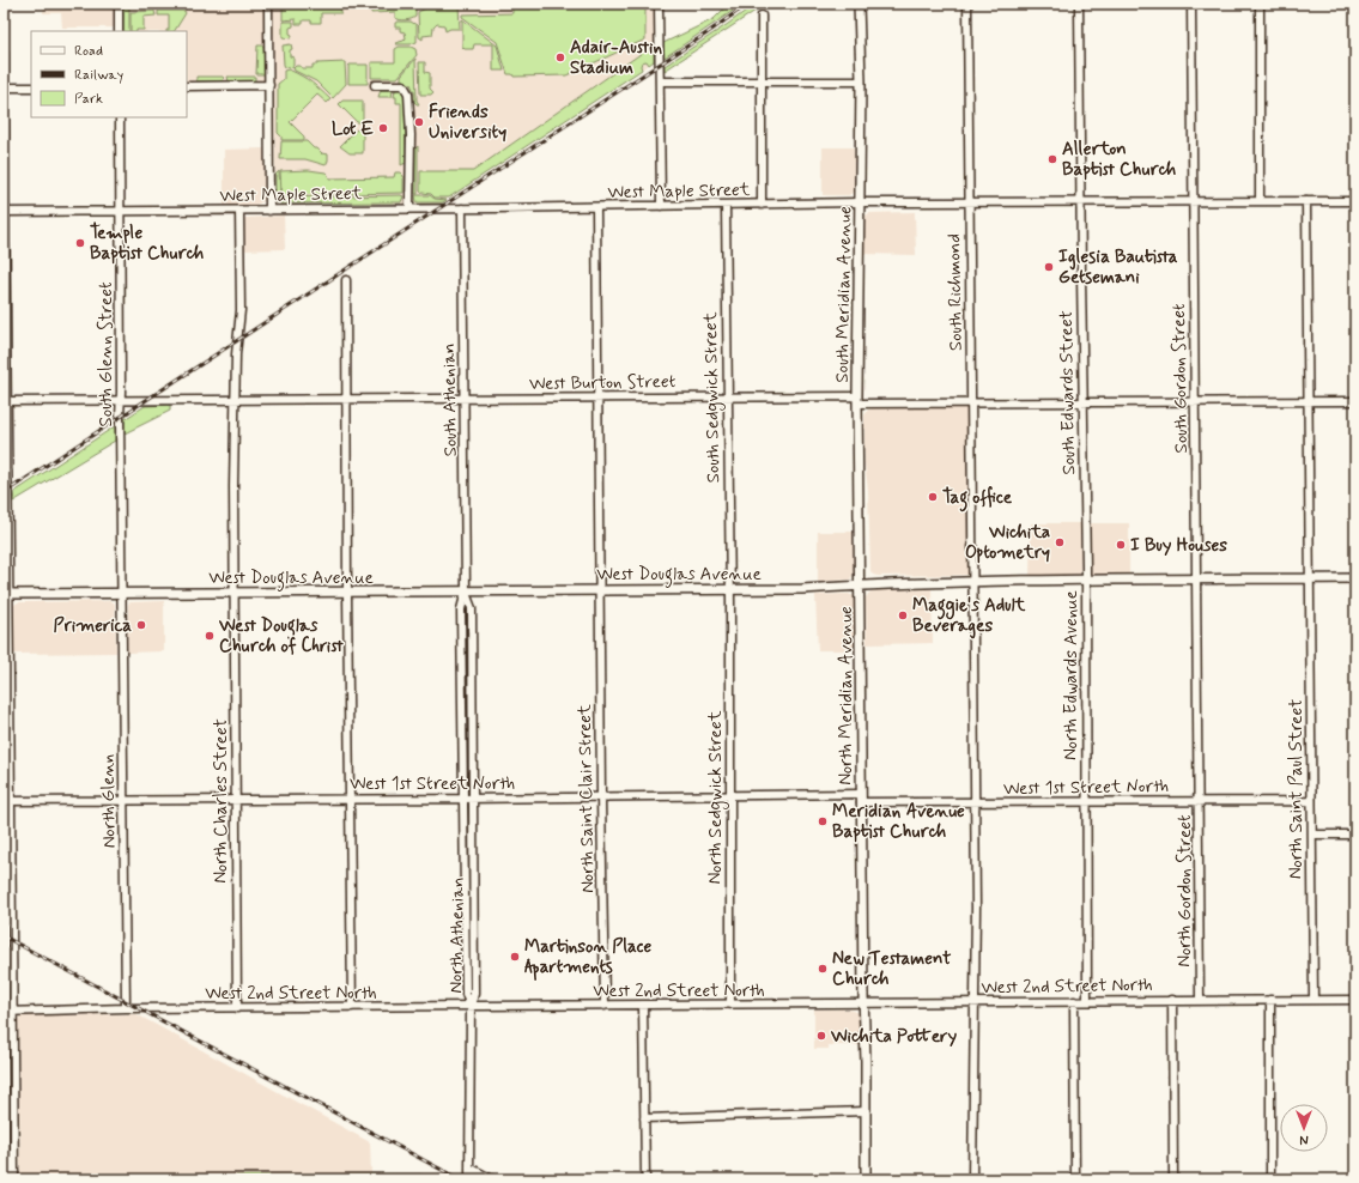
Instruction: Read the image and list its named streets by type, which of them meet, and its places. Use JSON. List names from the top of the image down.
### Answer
{
  "streets": {
    "main road": ["South Meridian Avenue", "West Douglas Avenue", "North Meridian Avenue"],
    "street": [
      "West Maple Street",
      "South Richmond",
      "South Glenn Street",
      "South Gordon Street",
      "West Burton Street",
      "South Edwards Street",
      "South Sedgwick Street",
      "South Athenian",
      "North Edwards Avenue",
      "West 1st Street North",
      "North Saint Paul Street",
      "North Sedgwick Street",
      "North Saint Clair Street",
      "North Glenn",
      "North Charles Street",
      "North Gordon Street",
      "North Athenian",
      "West 2nd Street North"
    ]
  },
  "crossings": [
    ["West Maple Street", "South Richmond"],
    ["West Maple Street", "South Meridian Avenue"],
    ["West Maple Street", "South Glenn Street"],
    ["West Maple Street", "South Gordon Street"],
    ["West Maple Street", "South Edwards Street"],
    ["West Maple Street", "South Sedgwick Street"],
    ["West Maple Street", "South Athenian"],
    ["West Maple Street", "North Saint Paul Street"],
    ["West Maple Street", "North Saint Clair Street"],
    ["West Maple Street", "North Charles Street"],
    ["South Richmond", "West Burton Street"],
    ["South Richmond", "West Douglas Avenue"],
    ["South Richmond", "West 1st Street North"],
    ["South Richmond", "West 2nd Street North"],
    ["South Meridian Avenue", "West Burton Street"],
    ["South Meridian Avenue", "West Douglas Avenue"],
    ["South Meridian Avenue", "North Meridian Avenue"],
    ["South Glenn Street", "West Burton Street"],
    ["South Glenn Street", "West Douglas Avenue"],
    ["South Glenn Street", "North Glenn"],
    ["South Gordon Street", "West Burton Street"],
    ["South Gordon Street", "West Douglas Avenue"],
    ["South Gordon Street", "North Gordon Street"],
    ["West Burton Street", "South Edwards Street"],
    ["West Burton Street", "South Sedgwick Street"],
    ["West Burton Street", "South Athenian"],
    ["West Burton Street", "North Saint Paul Street"],
    ["West Burton Street", "North Saint Clair Street"],
    ["West Burton Street", "North Charles Street"],
    ["South Edwards Street", "West Douglas Avenue"],
    ["South Edwards Street", "North Edwards Avenue"],
    ["South Sedgwick Street", "West Douglas Avenue"],
    ["South Sedgwick Street", "North Sedgwick Street"],
    ["South Athenian", "West Douglas Avenue"],
    ["South Athenian", "North Athenian"],
    ["West Douglas Avenue", "North Edwards Avenue"],
    ["West Douglas Avenue", "North Meridian Avenue"],
    ["West Douglas Avenue", "North Saint Paul Street"],
    ["West Douglas Avenue", "North Sedgwick Street"],
    ["West Douglas Avenue", "North Saint Clair Street"],
    ["West Douglas Avenue", "North Glenn"],
    ["West Douglas Avenue", "North Charles Street"],
    ["West Douglas Avenue", "North Gordon Street"],
    ["West Douglas Avenue", "North Athenian"],
    ["North Edwards Avenue", "West 1st Street North"],
    ["North Edwards Avenue", "West 2nd Street North"],
    ["North Meridian Avenue", "West 1st Street North"],
    ["North Meridian Avenue", "West 2nd Street North"],
    ["West 1st Street North", "North Saint Paul Street"],
    ["West 1st Street North", "North Sedgwick Street"],
    ["West 1st Street North", "North Saint Clair Street"],
    ["West 1st Street North", "North Glenn"],
    ["West 1st Street North", "North Charles Street"],
    ["West 1st Street North", "North Gordon Street"],
    ["West 1st Street North", "North Athenian"],
    ["North Saint Paul Street", "West 2nd Street North"],
    ["North Sedgwick Street", "West 2nd Street North"],
    ["North Saint Clair Street", "West 2nd Street North"],
    ["North Glenn", "West 2nd Street North"],
    ["North Charles Street", "West 2nd Street North"],
    ["North Gordon Street", "West 2nd Street North"],
    ["North Athenian", "West 2nd Street North"]
  ],
  "places": [
    "Adair-Austin Stadium",
    "Friends University",
    "Lot E",
    "Allerton Baptist Church",
    "Temple Baptist Church",
    "Iglesia Bautista Getsemani",
    "Tag office",
    "Wichita Optometry",
    "I Buy Houses",
    "Maggie's Adult Beverages",
    "Primerica",
    "West Douglas Church of Christ",
    "Meridian Avenue Baptist Church",
    "Martinson Place Apartments",
    "New Testament Church",
    "Wichita Pottery"
  ],
  "legend": ["Road", "Railway", "Park"],
  "north": "bottom"
}
